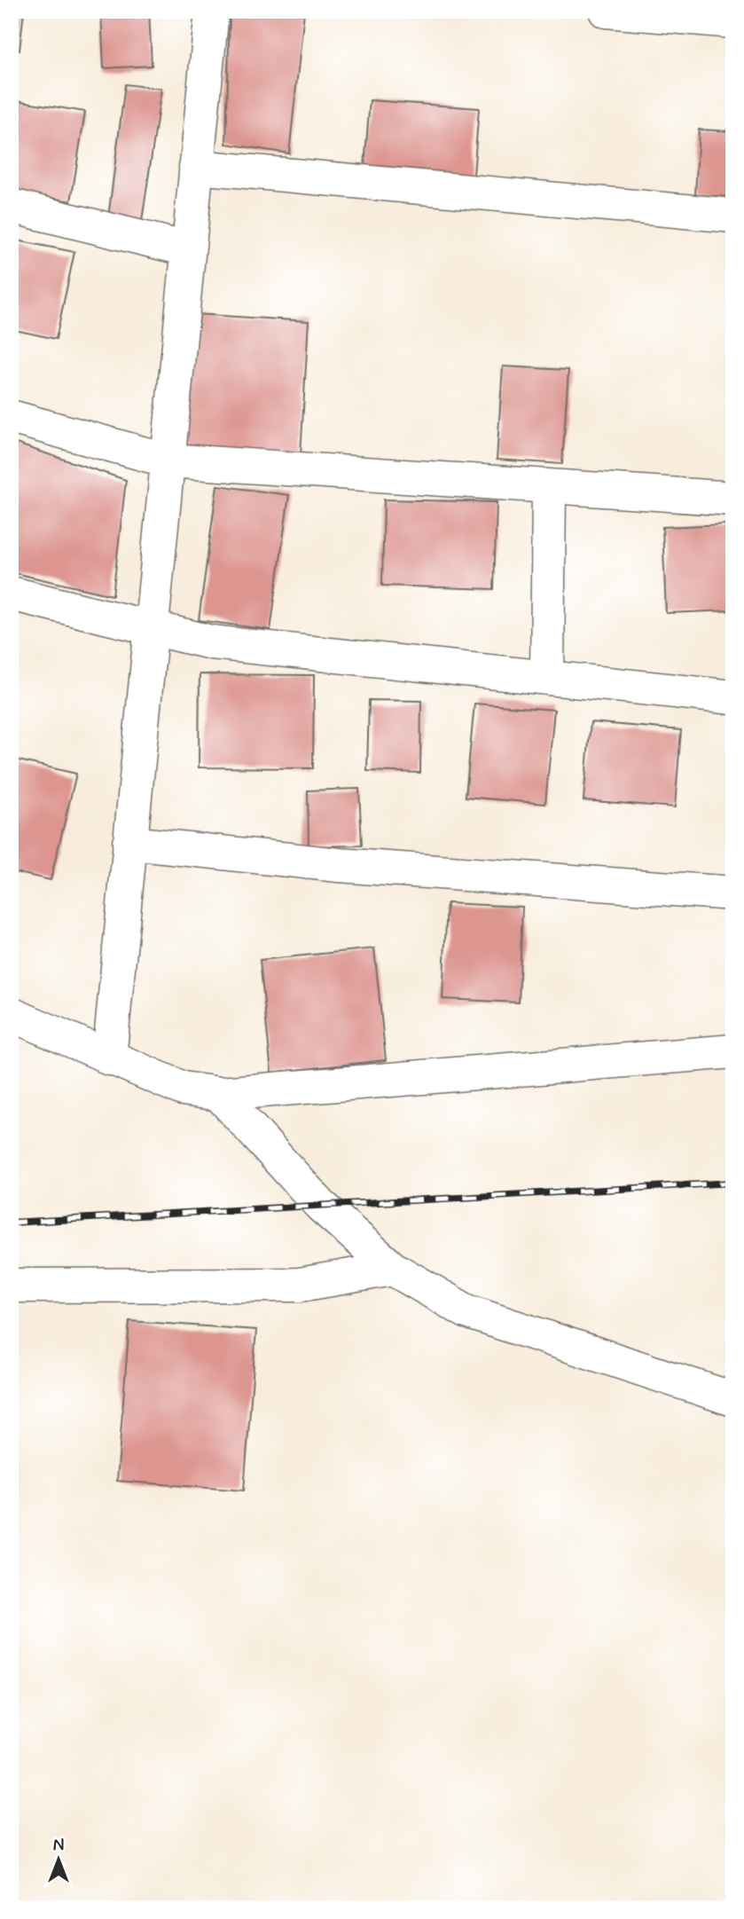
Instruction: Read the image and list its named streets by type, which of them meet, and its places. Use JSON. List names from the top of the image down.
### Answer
{
  "north": "top"
}
